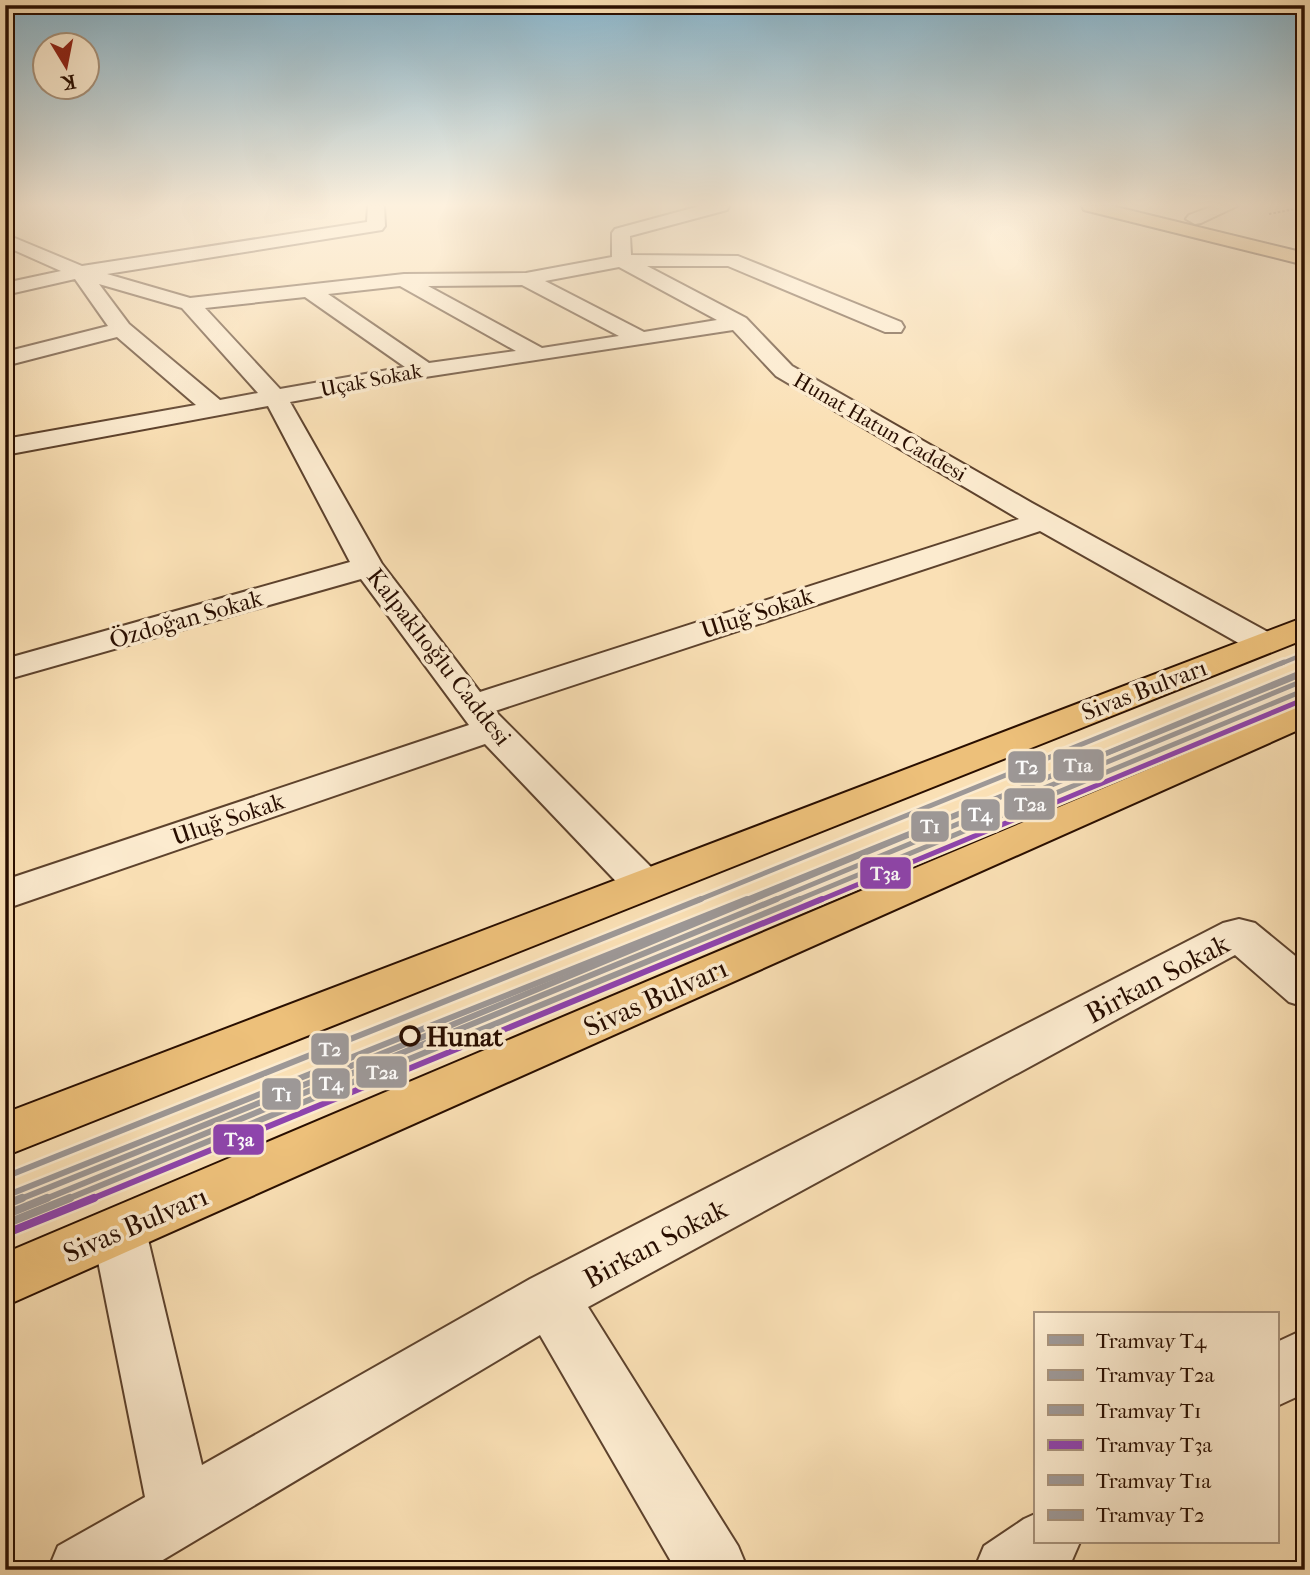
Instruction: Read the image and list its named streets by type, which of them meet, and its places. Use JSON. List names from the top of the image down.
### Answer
{
  "streets": {
    "main road": ["Sivas Bulvarı"],
    "street": [
      "Uçak Sokak",
      "Hunat Hatun Caddesi",
      "Uluğ Sokak",
      "Özdoğan Sokak",
      "Kalpaklıoğlu Caddesi",
      "Birkan Sokak"
    ]
  },
  "crossings": [
    ["Uçak Sokak", "Hunat Hatun Caddesi"],
    ["Uçak Sokak", "Kalpaklıoğlu Caddesi"],
    ["Hunat Hatun Caddesi", "Uluğ Sokak"],
    ["Hunat Hatun Caddesi", "Sivas Bulvarı"],
    ["Uluğ Sokak", "Kalpaklıoğlu Caddesi"],
    ["Özdoğan Sokak", "Kalpaklıoğlu Caddesi"],
    ["Kalpaklıoğlu Caddesi", "Sivas Bulvarı"]
  ],
  "places": ["Hunat"],
  "lines": [
    "tram line T2",
    "tram line T1",
    "tram line T1a",
    "tram line T4",
    "tram line T2a",
    "tram line T3a"
  ],
  "legend": [
    "Tramvay T4",
    "Tramvay T2a",
    "Tramvay T1",
    "Tramvay T3a",
    "Tramvay T1a",
    "Tramvay T2"
  ],
  "north": "bottom"
}
